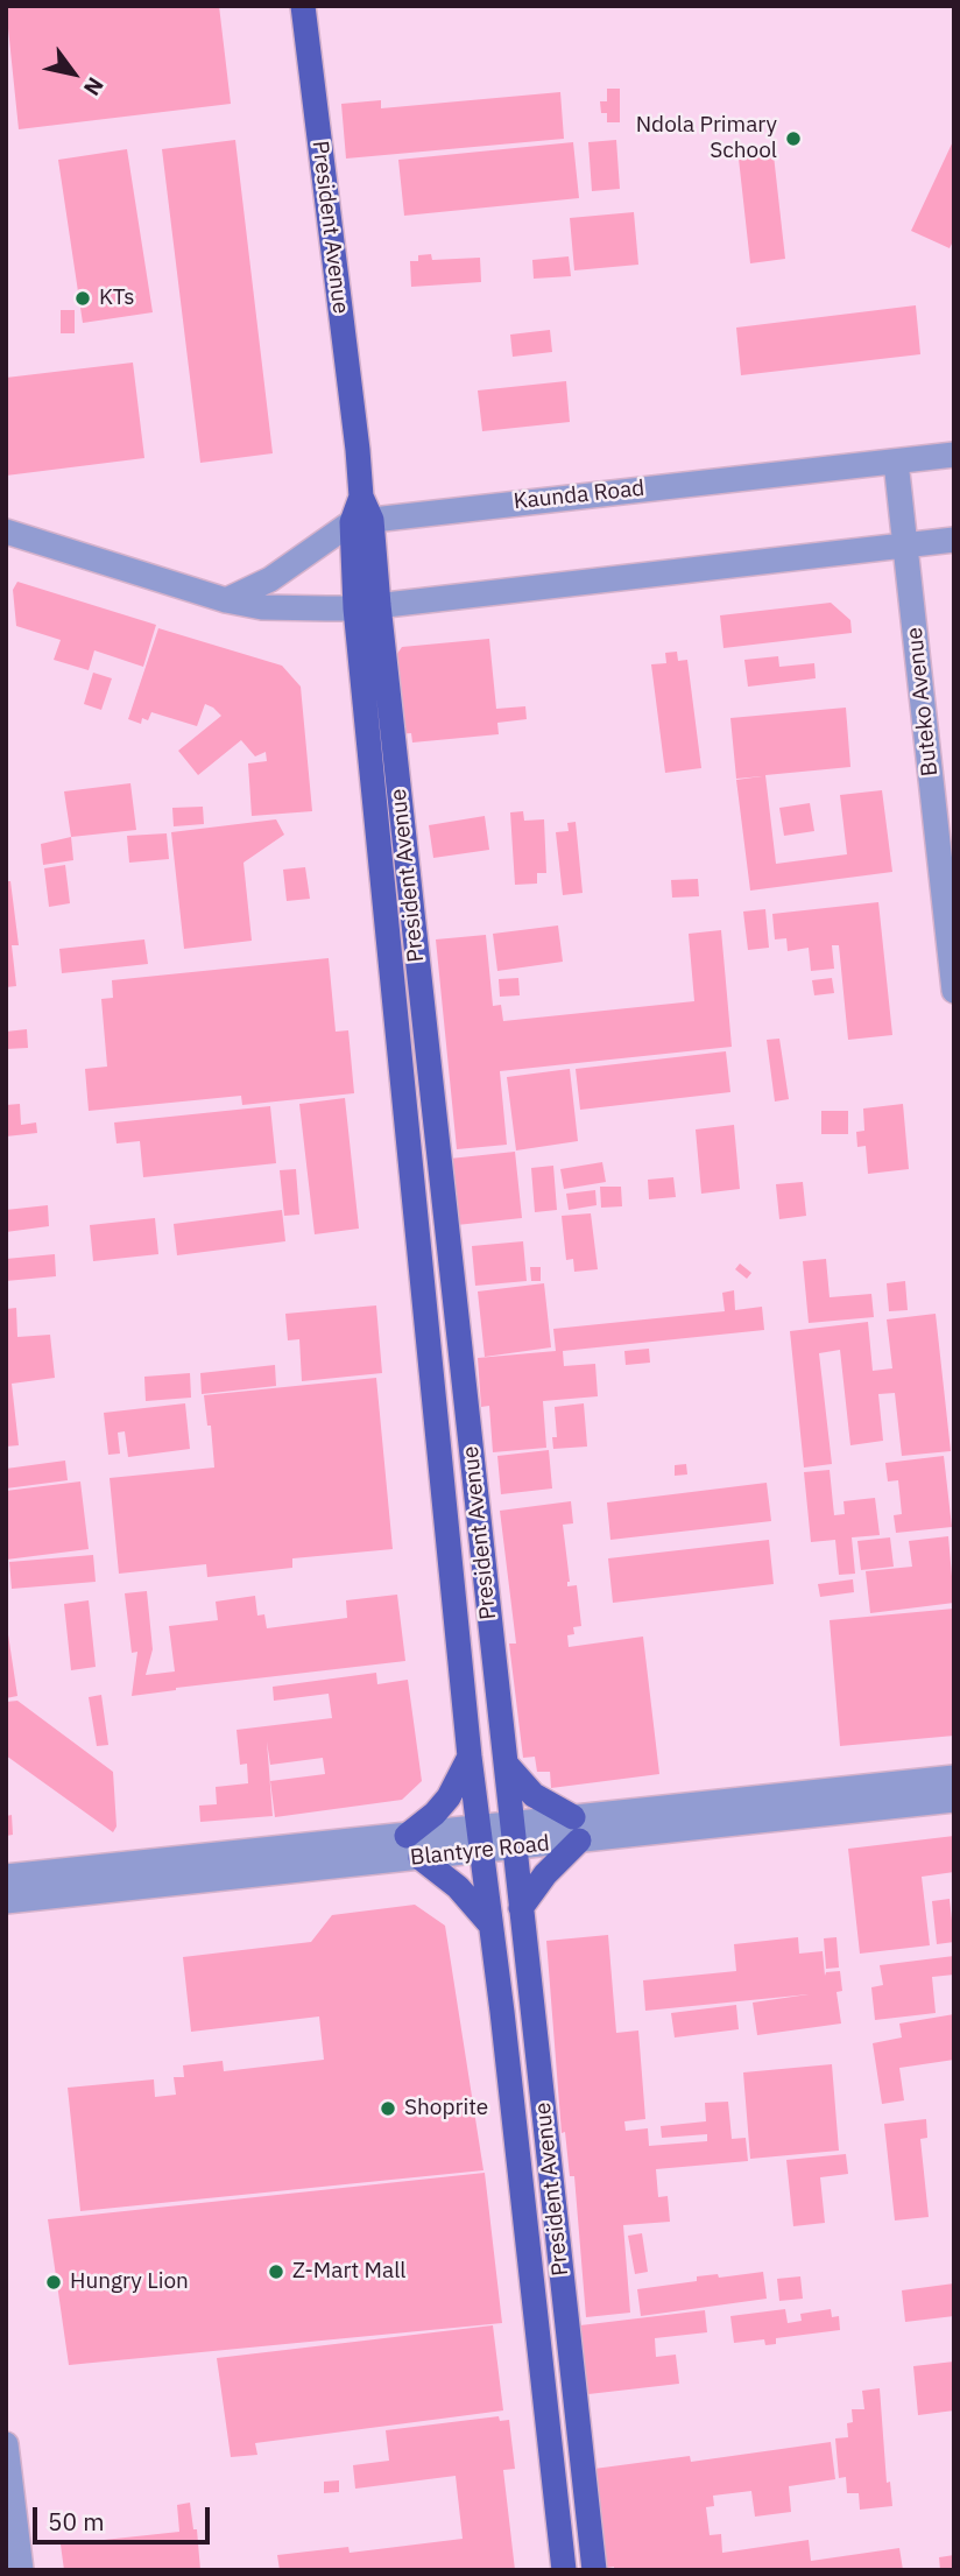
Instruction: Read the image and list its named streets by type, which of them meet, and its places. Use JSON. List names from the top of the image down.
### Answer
{
  "streets": {
    "main road": ["President Avenue"],
    "street": ["Kaunda Road", "Buteko Avenue", "Blantyre Road"]
  },
  "crossings": [
    ["President Avenue", "Kaunda Road"],
    ["President Avenue", "Blantyre Road"],
    ["Kaunda Road", "Buteko Avenue"]
  ],
  "places": [
    "Ndola Primary School",
    "KTs",
    "Shoprite",
    "Z-Mart Mall",
    "Hungry Lion"
  ],
  "scale_bar": "50 m",
  "north": "bottom right"
}
